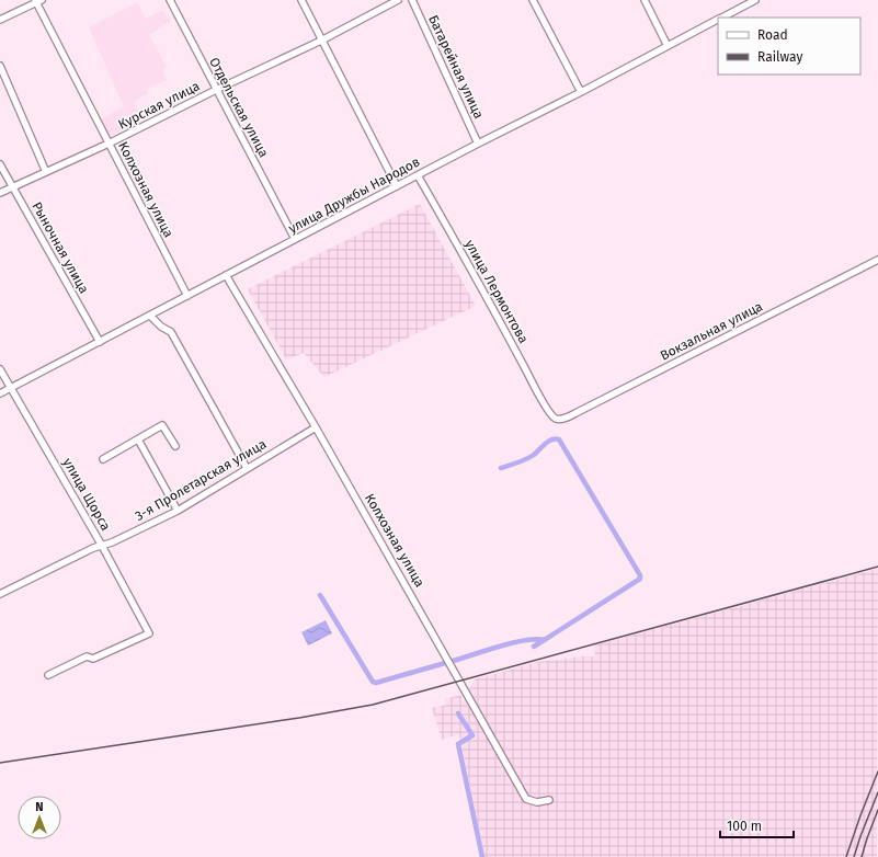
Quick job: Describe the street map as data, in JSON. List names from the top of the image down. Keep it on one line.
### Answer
{"streets":{"street":["Батарейная улица","Курская улица","Отдельская улица","Колхозная улица","улица Дружбы Народов","Рыночная улица","улица Лермонтова","Вокзальная улица","3-я Пролетарская улица","улица Щорса"]},"crossings":[["Батарейная улица","улица Дружбы Народов"],["Курская улица","Отдельская улица"],["Курская улица","Колхозная улица"],["Курская улица","Рыночная улица"],["Отдельская улица","улица Дружбы Народов"],["Колхозная улица","улица Дружбы Народов"],["Колхозная улица","3-я Пролетарская улица"],["улица Дружбы Народов","Рыночная улица"],["улица Дружбы Народов","улица Лермонтова"],["улица Дружбы Народов","улица Щорса"],["улица Лермонтова","Вокзальная улица"],["3-я Пролетарская улица","улица Щорса"]],"legend":["Road","Railway"],"scale_bar":"100 m","north":"top"}
